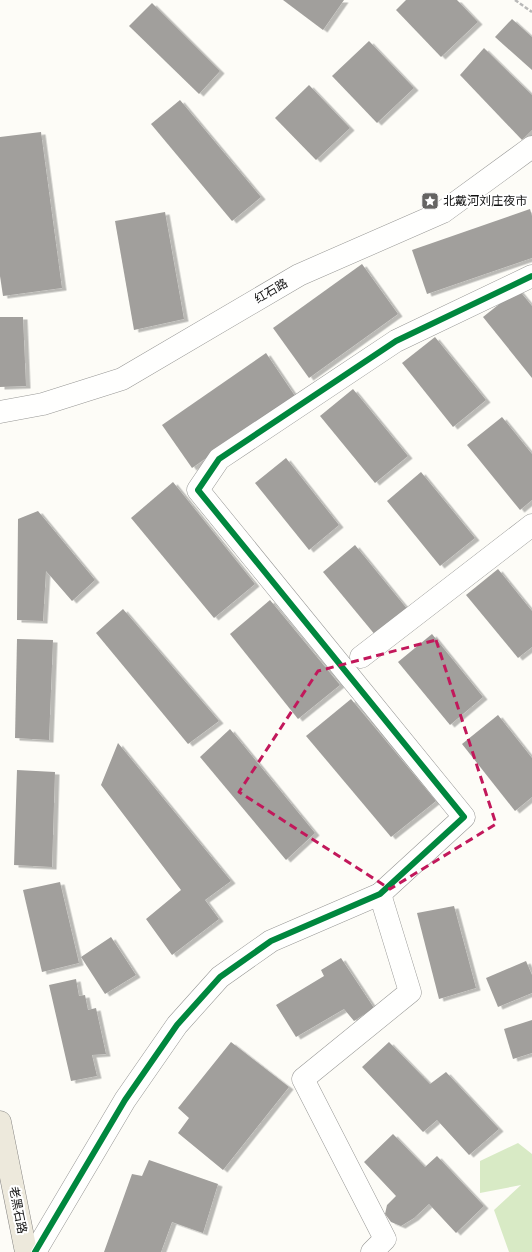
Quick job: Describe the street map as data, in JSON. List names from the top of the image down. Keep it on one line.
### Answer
{"streets":{"main road":["老黑石路"],"street":["红石路"]},"places":{"place":["北戴河刘庄夜市"]}}
